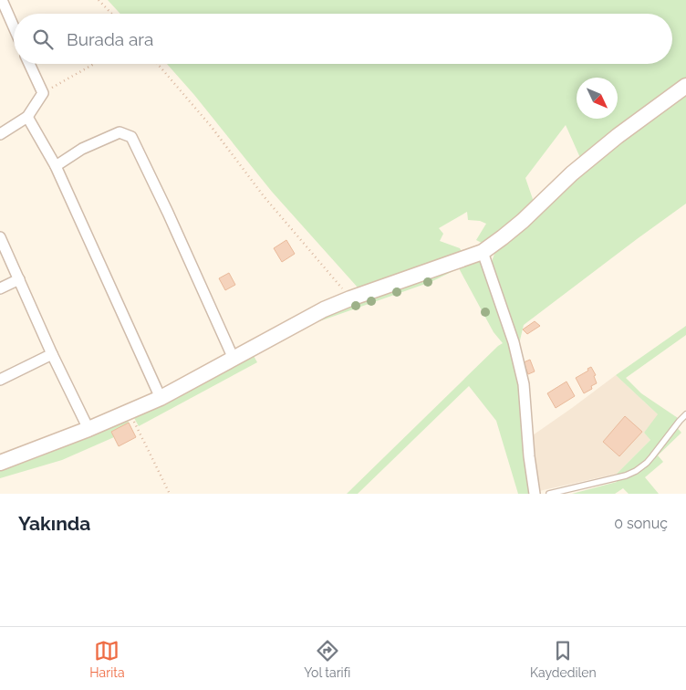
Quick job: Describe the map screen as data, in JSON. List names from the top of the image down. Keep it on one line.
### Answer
{"north":"bottom right","page":{"search":"Burada ara","heading":["Yakında","0 sonuç"],"nav":["Harita","Yol tarifi","Kaydedilen"]}}
